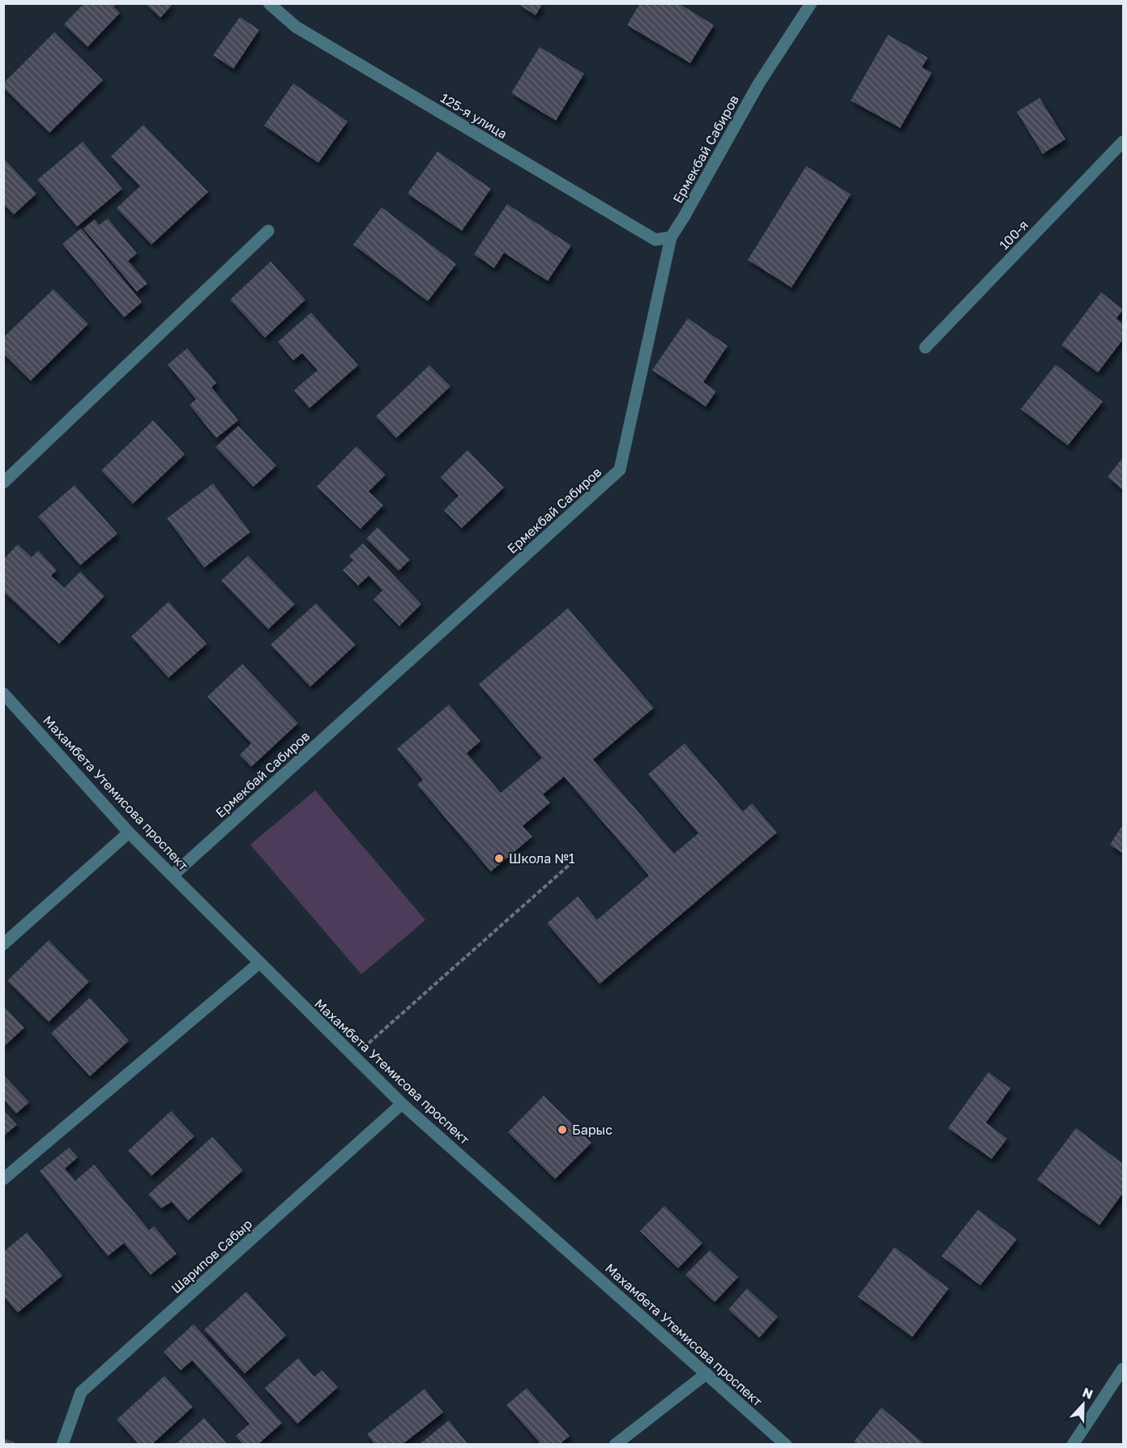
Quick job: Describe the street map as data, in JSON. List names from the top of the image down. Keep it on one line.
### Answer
{"streets":{"street":["125-я улица","Ермекбай Сабиров","100-я","Махамбета Утемисова проспект","Шарипов Сабыр"]},"crossings":[["125-я улица","Ермекбай Сабиров"],["Ермекбай Сабиров","Махамбета Утемисова проспект"],["Махамбета Утемисова проспект","Шарипов Сабыр"]],"places":["Школа №1","Барыс"],"north":"top"}
